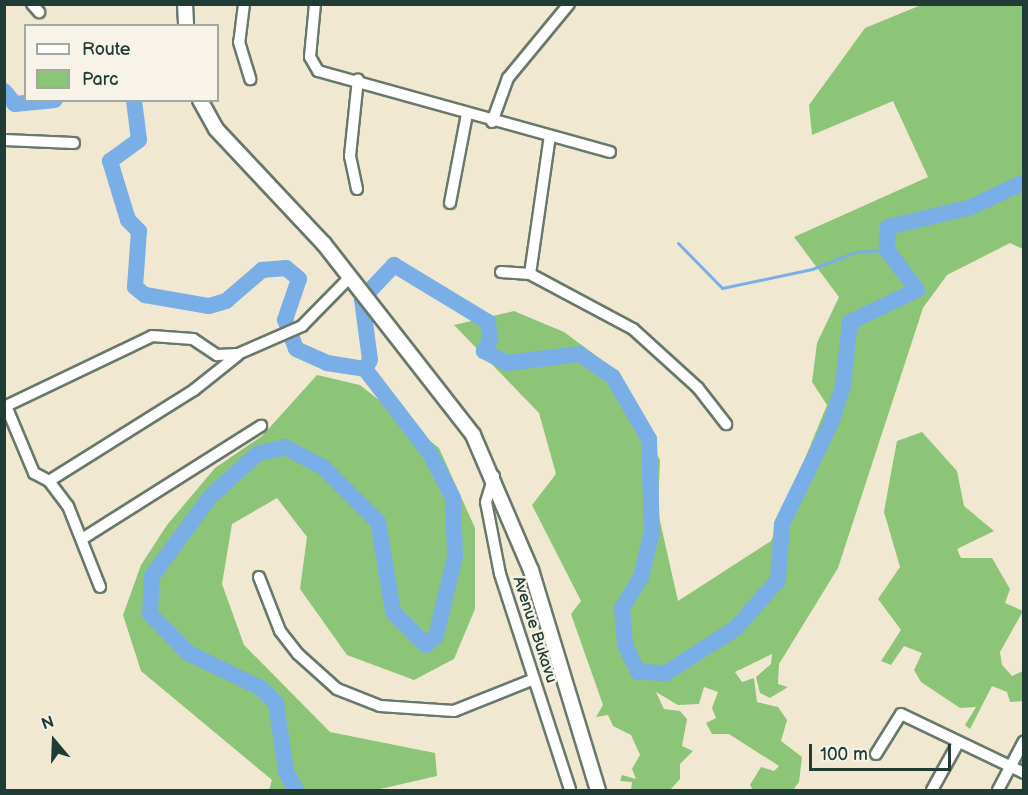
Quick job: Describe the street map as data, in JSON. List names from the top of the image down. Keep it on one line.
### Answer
{"streets":{"street":["Avenue Bukavu"]},"legend":["Route","Parc"],"scale_bar":"100 m","north":"top"}
